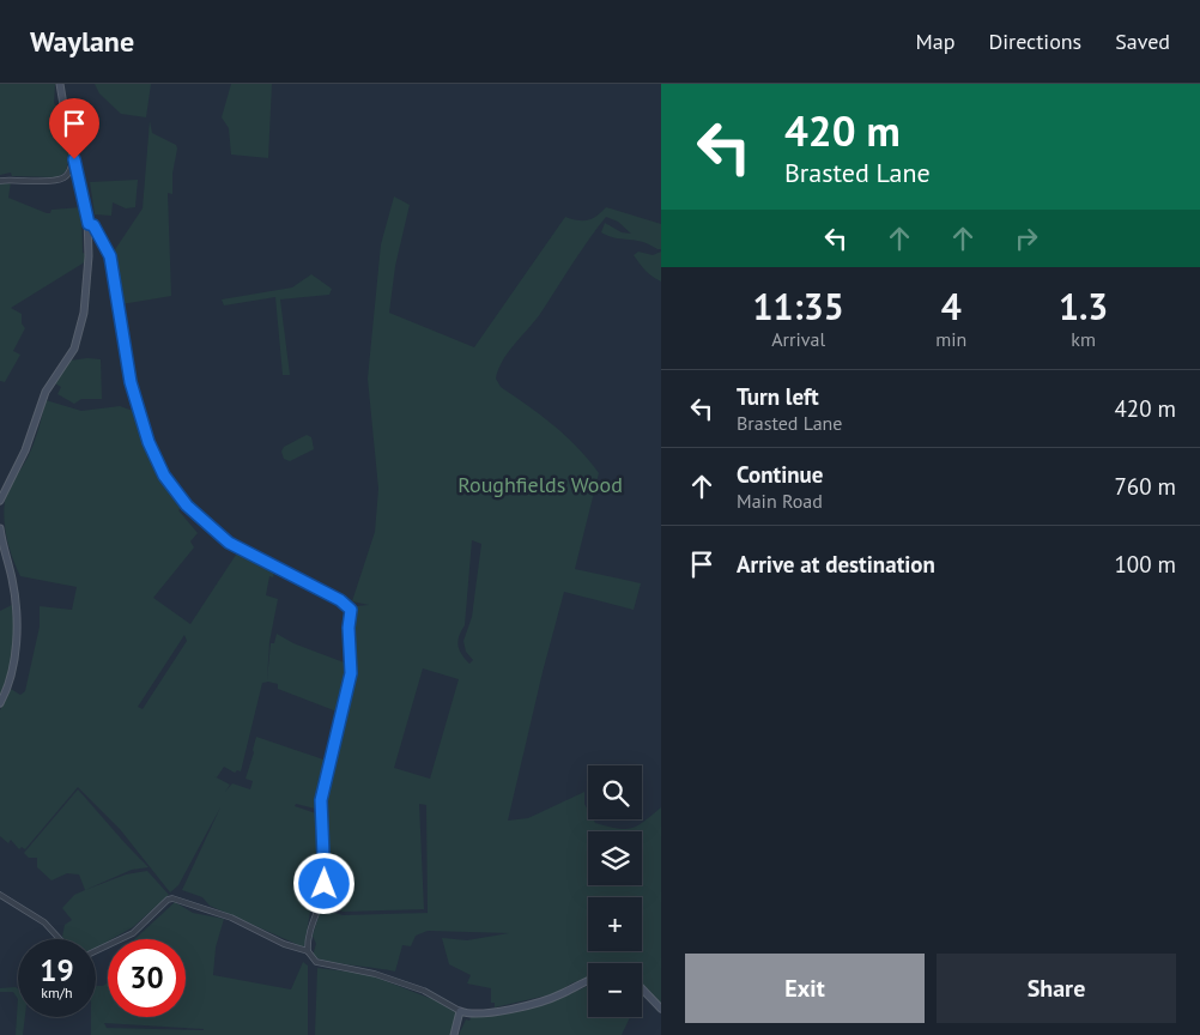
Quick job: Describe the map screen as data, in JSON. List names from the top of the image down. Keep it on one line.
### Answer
{"parks":["Roughfields Wood"],"page":{"header":"Waylane","nav":["Map","Directions","Saved"],"turn":["420 m","Brasted Lane"],"eta":["11:35","Arrival","4","min","1.3","km"],"list":[{"name":"Turn left","note":"Brasted Lane","value":"420 m"},{"name":"Continue","note":"Main Road","value":"760 m"},{"name":"Arrive at destination","value":"100 m"}],"map_buttons":["+","−"],"speed":"19 km/h","limit":"30","buttons":["Exit","Share"]}}
